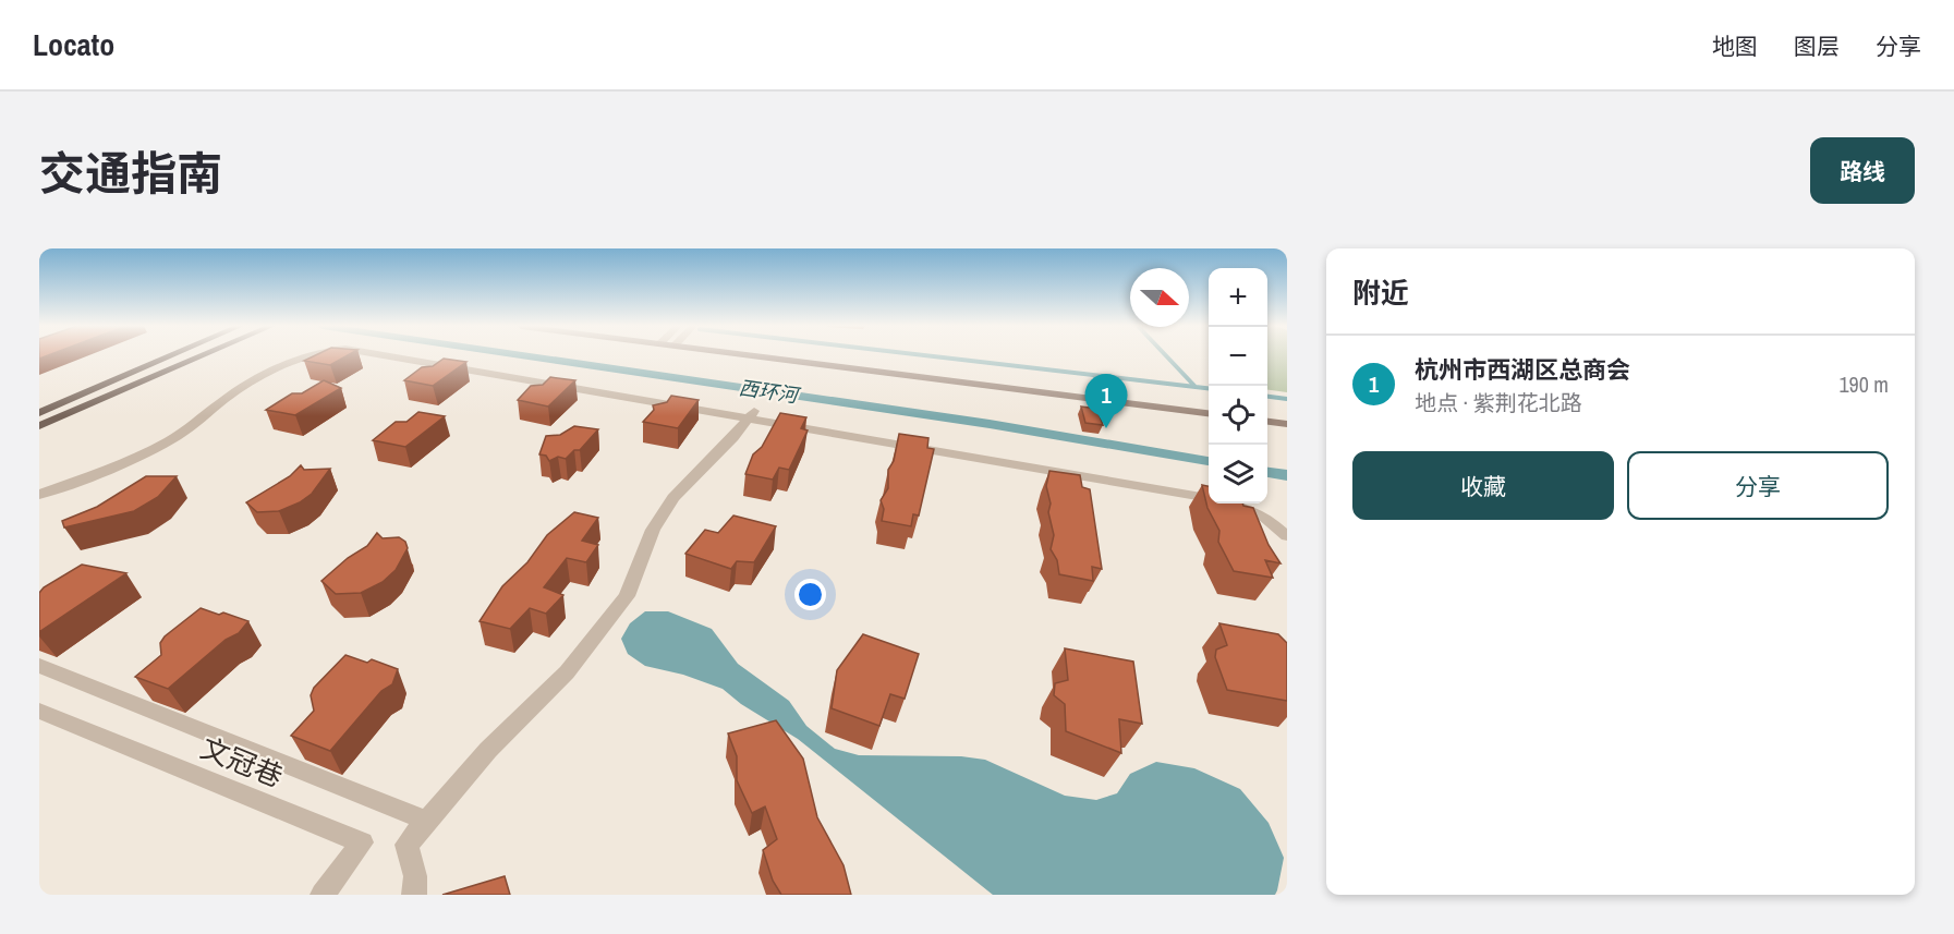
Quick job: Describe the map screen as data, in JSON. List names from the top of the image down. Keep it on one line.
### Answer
{"streets":{"street":["文冠巷"]},"water":["西环河"],"north":"right","page":{"header":"Locato","nav":["地图","图层","分享"],"title":"交通指南","buttons":["路线",["收藏","分享"]],"heading":"附近","map_buttons":["+","−"],"list":[{"mark":"1","name":"杭州市西湖区总商会","note":"地点 · 紫荆花北路","value":"190 m"}],"pins":"1"}}
